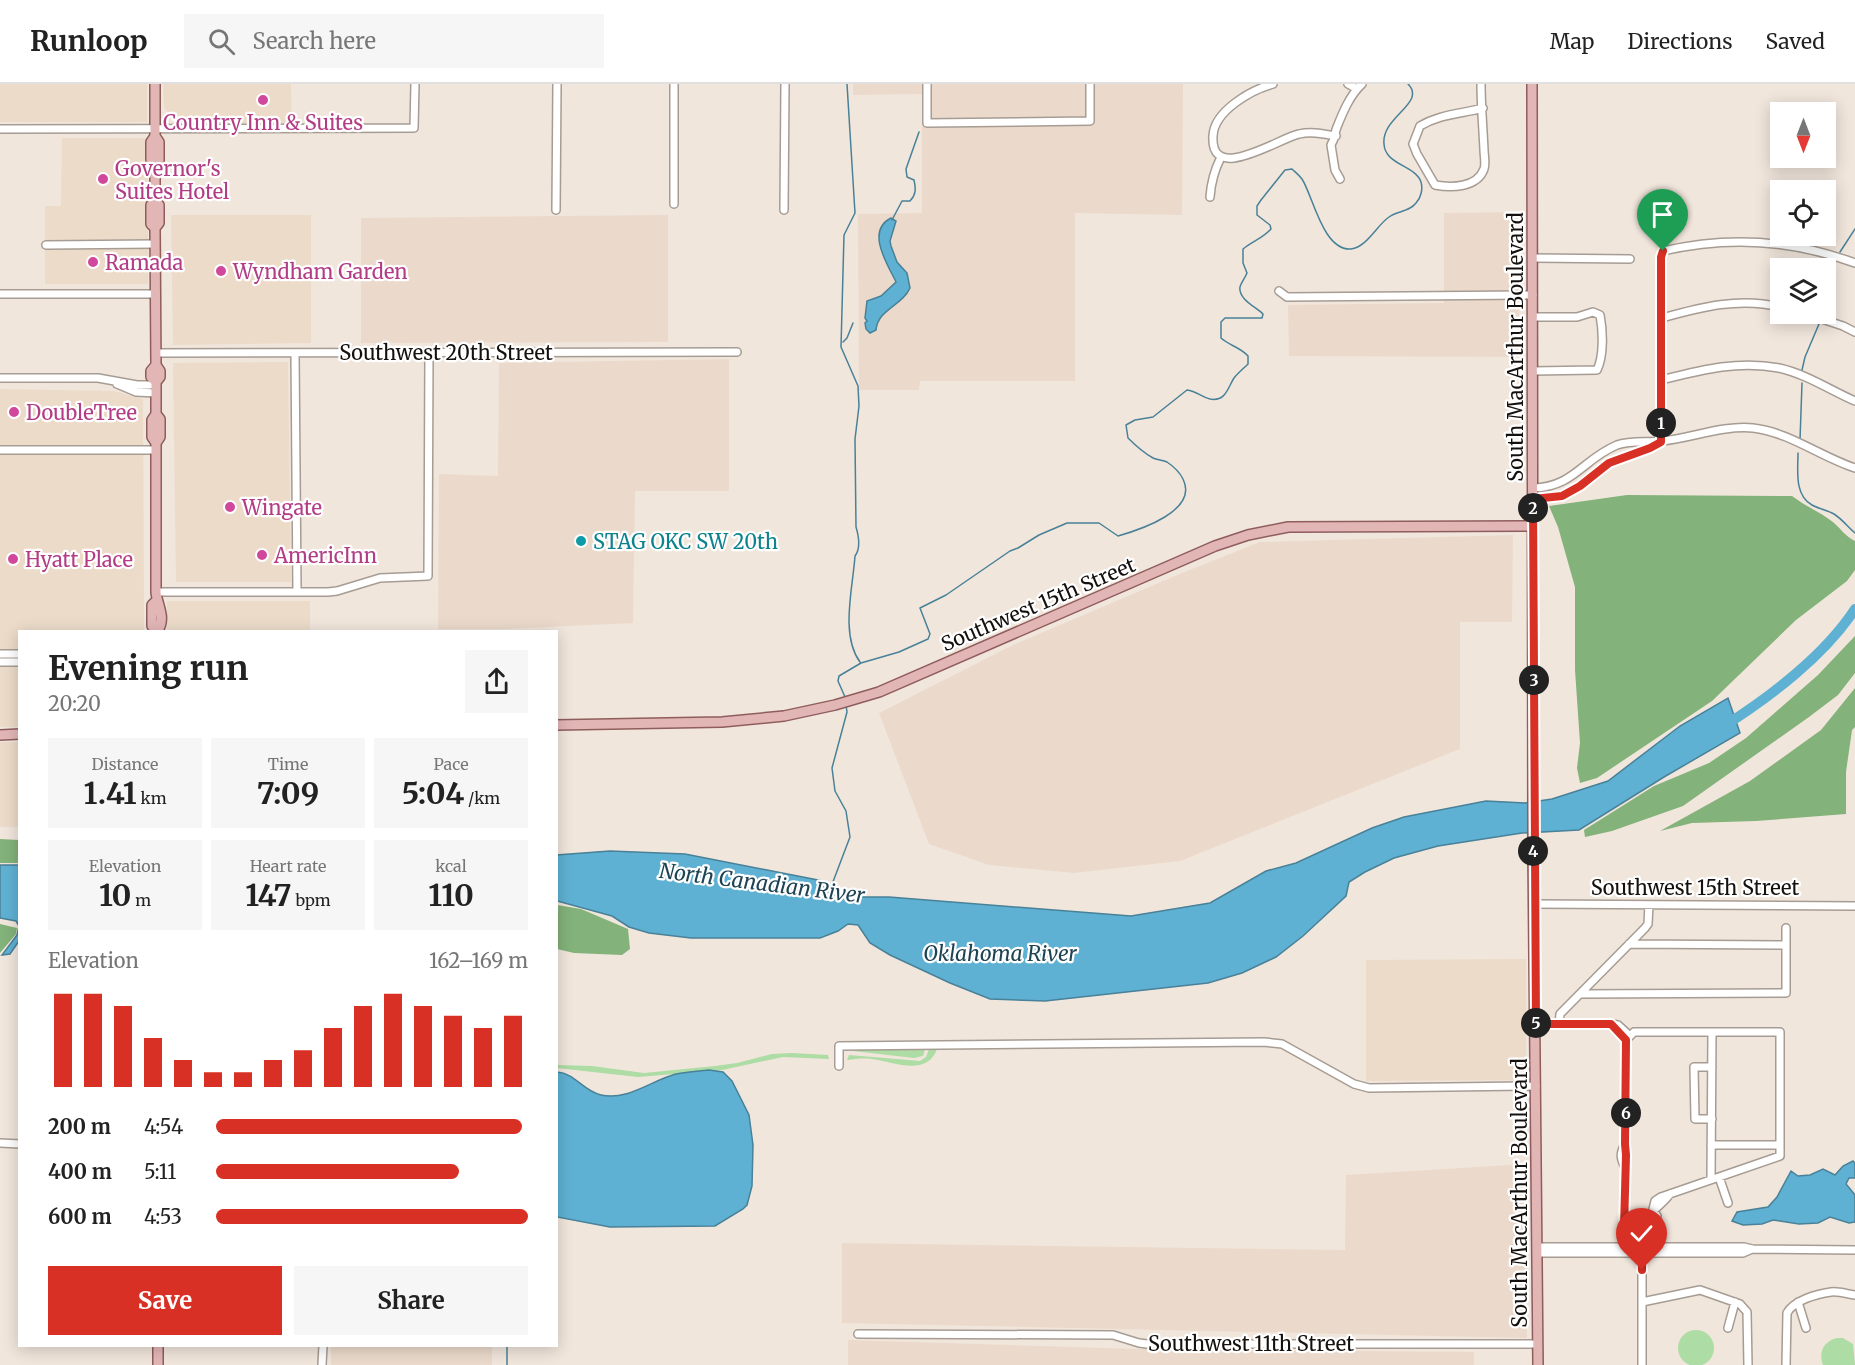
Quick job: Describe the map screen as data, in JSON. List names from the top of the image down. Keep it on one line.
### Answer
{"streets":{"main road":["South MacArthur Boulevard","Southwest 15th Street"],"street":["Southwest 20th Street","Southwest 11th Street"]},"crossings":[["South MacArthur Boulevard","Southwest 15th Street"],["South MacArthur Boulevard","Southwest 11th Street"]],"water":["North Canadian River","Oklahoma River"],"places":["Country Inn & Suites","Governor's Suites Hotel","Ramada","Wyndham Garden","DoubleTree","Wingate","STAG OKC SW 20th","AmericInn","Hyatt Place"],"north":"bottom","page":{"header":"Runloop","search":"Search here","nav":["Map","Directions","Saved"],"pins":["1","2","3","4","5","6"],"heading":["Evening run","20:20"],"stats":[["Distance","1.41 km"],["Time","7:09"],["Pace","5:04 /km"],["Elevation","10 m"],["Heart rate","147 bpm"],["kcal","110"]],"chart":["Elevation","162–169 m"],"list":[{"name":"200 m","note":"4:54"},{"name":"400 m","note":"5:11"},{"name":"600 m","note":"4:53"}],"buttons":["Save","Share"]}}
